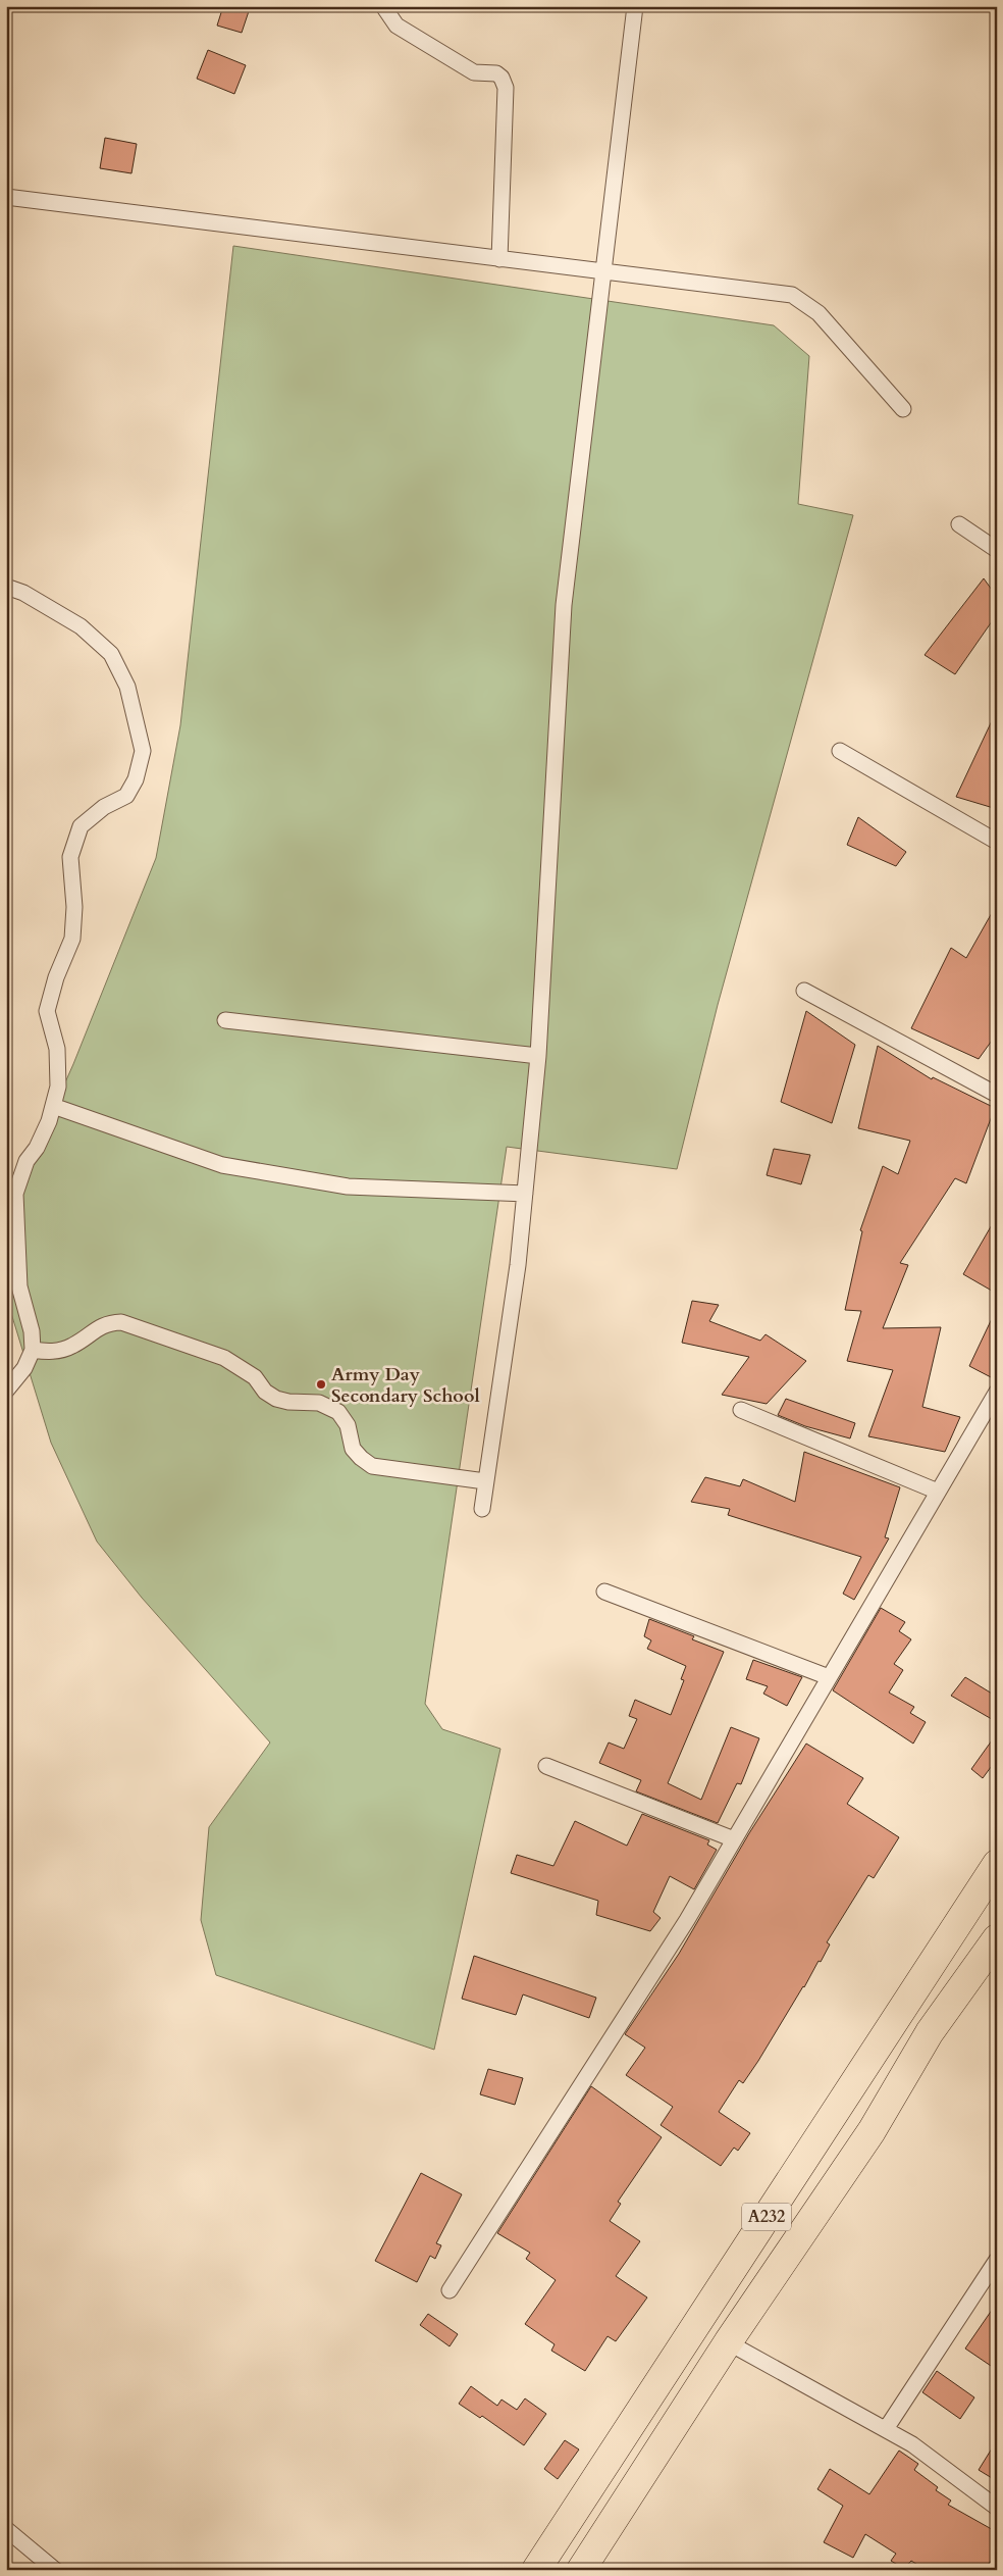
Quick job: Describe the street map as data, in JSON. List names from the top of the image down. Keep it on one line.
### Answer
{"streets":{"highway":["A232"]},"places":["Army Day Secondary School"]}
